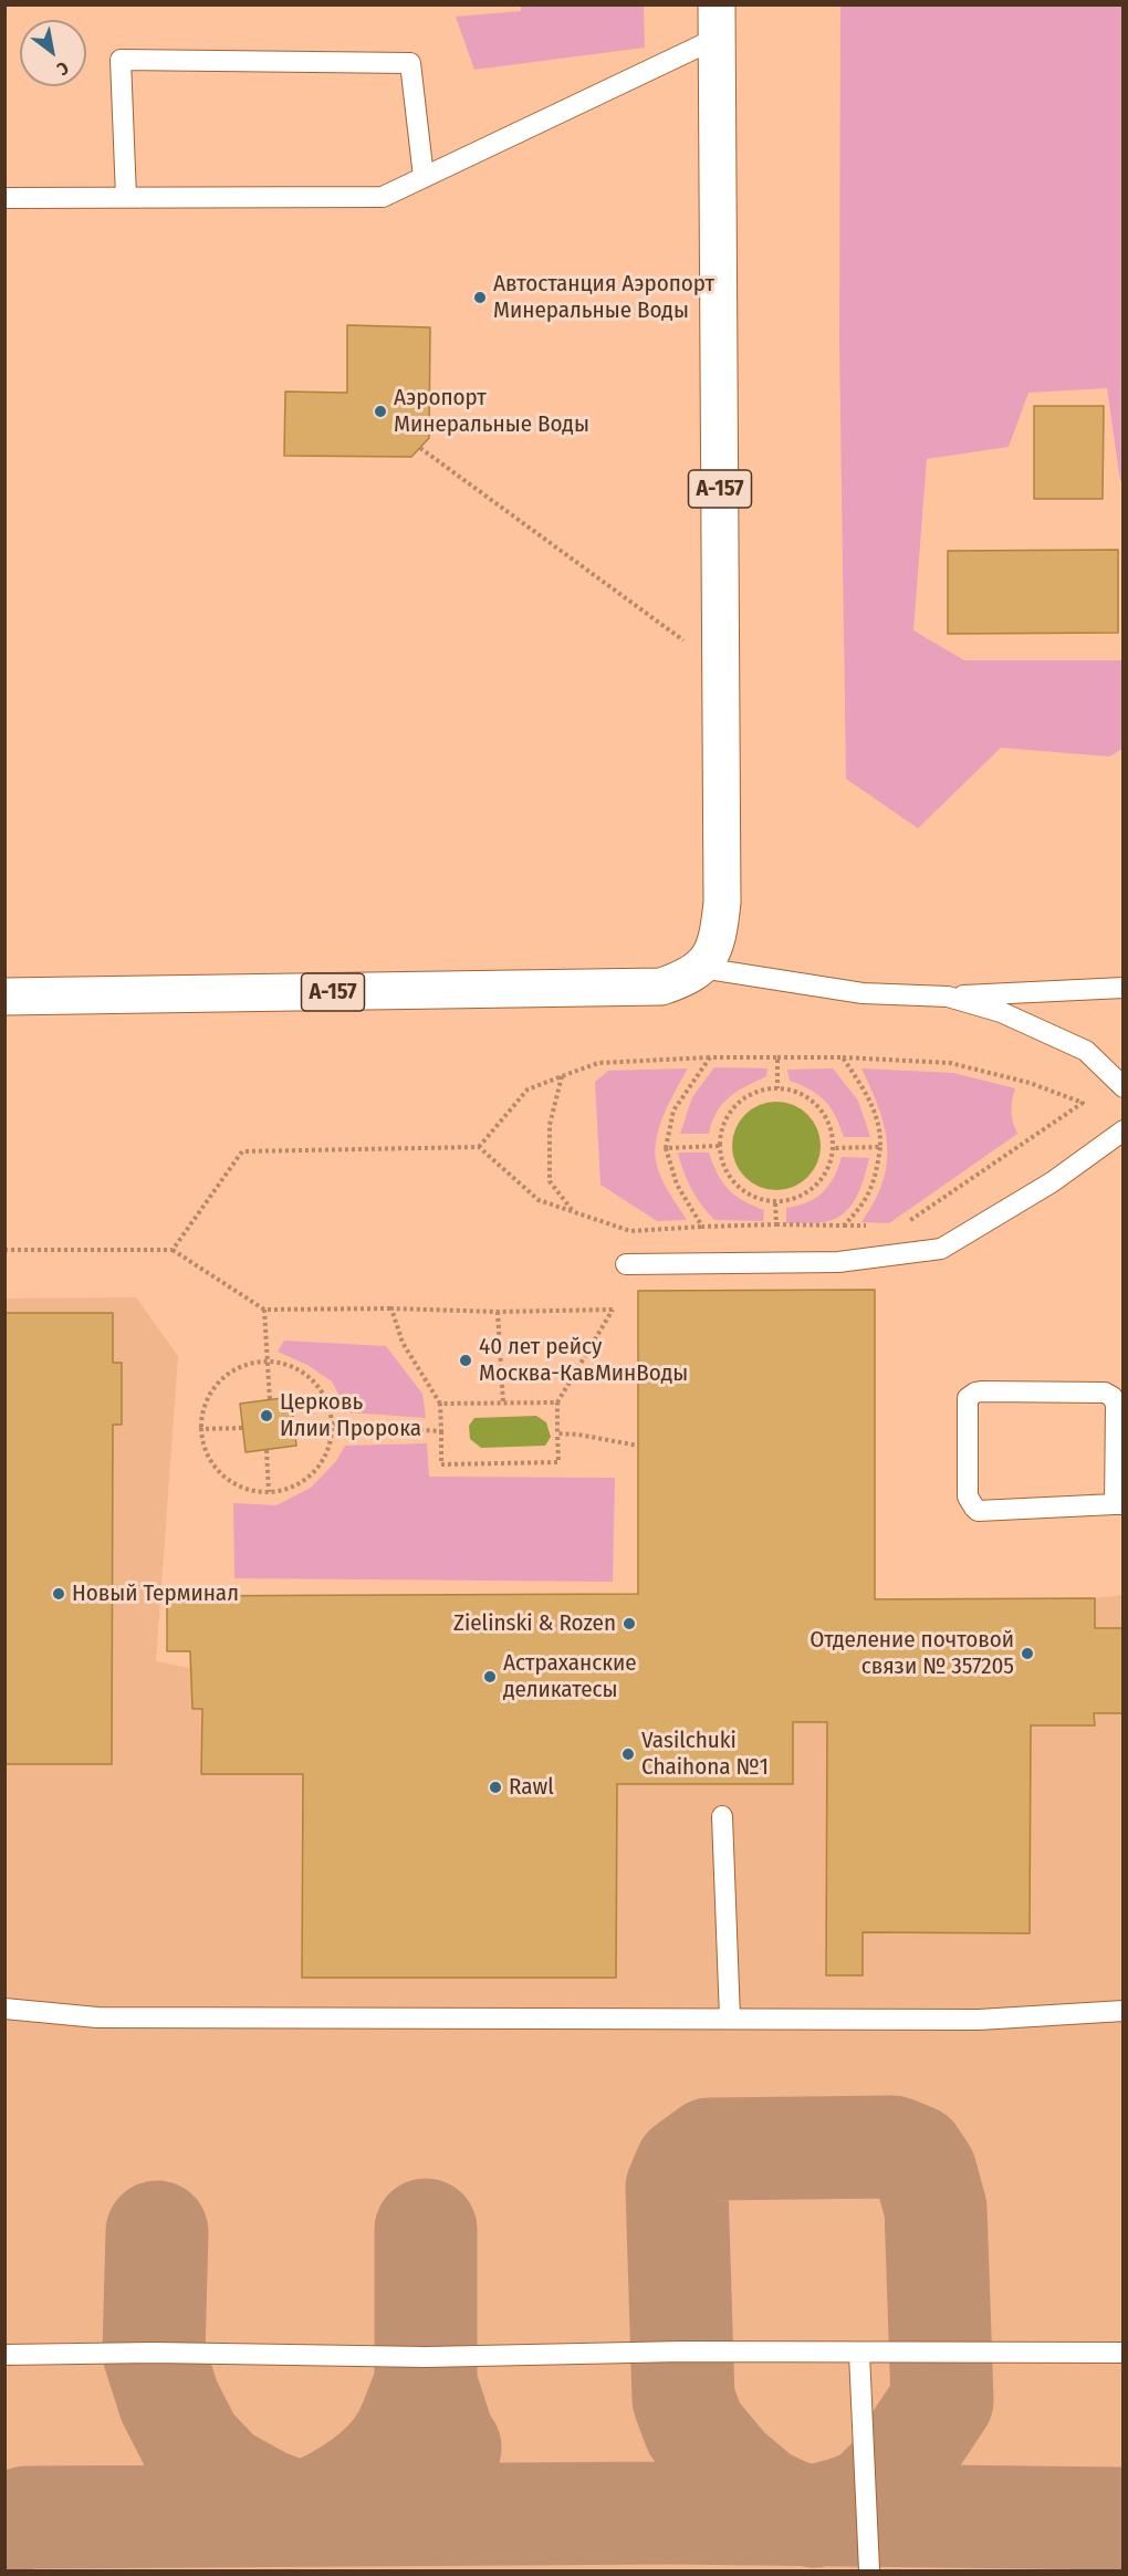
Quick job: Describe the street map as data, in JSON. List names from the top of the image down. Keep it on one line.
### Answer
{"streets":{"main road":["А-157"]},"places":["Автостанция Аэропорт Минеральные Воды","Аэропорт Минеральные Воды","40 лет рейсу Москва-КавМинВоды","Церковь Илии Пророка","Новый Терминал","Zielinski & Rozen","Отделение почтовой связи № 357205","Астраханские деликатесы","Vasilchuki Chaihona №1","Rawl"],"north":"bottom right"}
